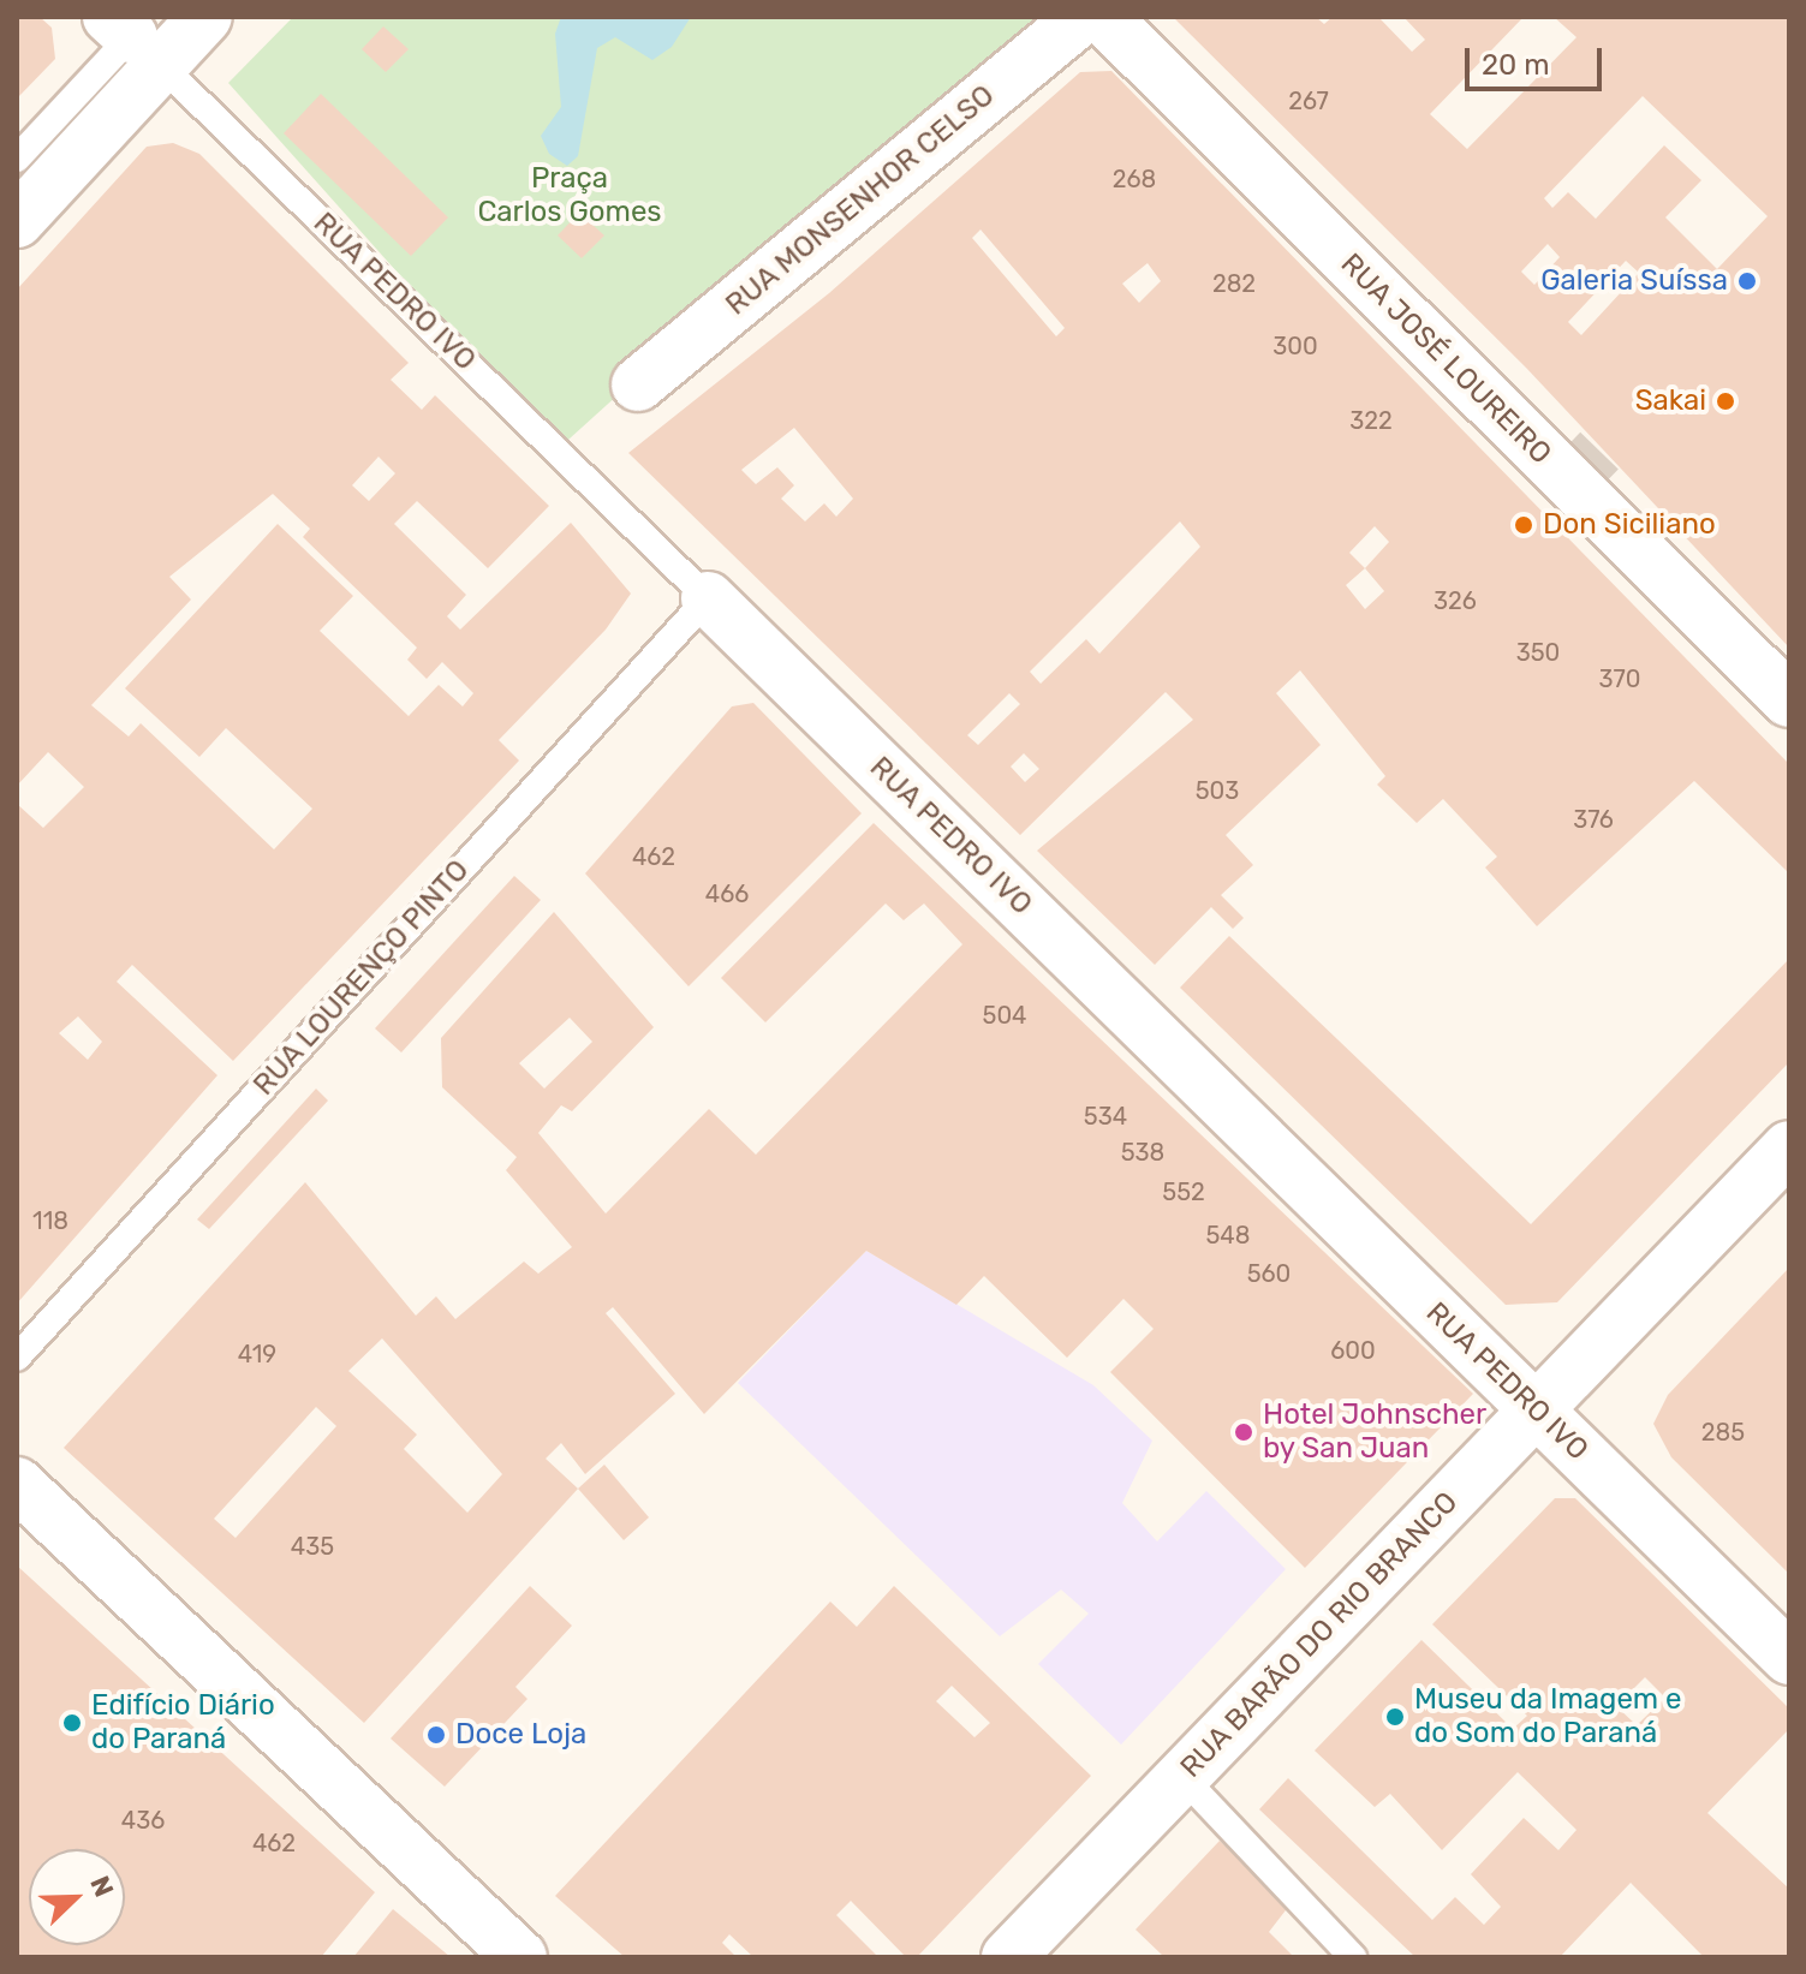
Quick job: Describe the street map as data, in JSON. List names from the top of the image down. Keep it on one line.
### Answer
{"streets":{"street":["RUA MONSENHOR CELSO","RUA PEDRO IVO","RUA JOSÉ LOUREIRO","RUA BARÃO DO RIO BRANCO"],"lane":["RUA LOURENÇO PINTO"]},"crossings":[["RUA PEDRO IVO","RUA LOURENÇO PINTO"],["RUA PEDRO IVO","RUA BARÃO DO RIO BRANCO"]],"parks":["Praça Carlos Gomes"],"places":["Galeria Suíssa","Sakai","Don Siciliano","Hotel Johnscher by San Juan","Museu da Imagem e do Som do Paraná","Edifício Diário do Paraná","Doce Loja"],"house_numbers":["267","268","282","300","322","326","350","370","503","376","462","466","504","534","538","552","118","548","560","600","419","285","435","436","462"],"scale_bar":"20 m","north":"top right"}
